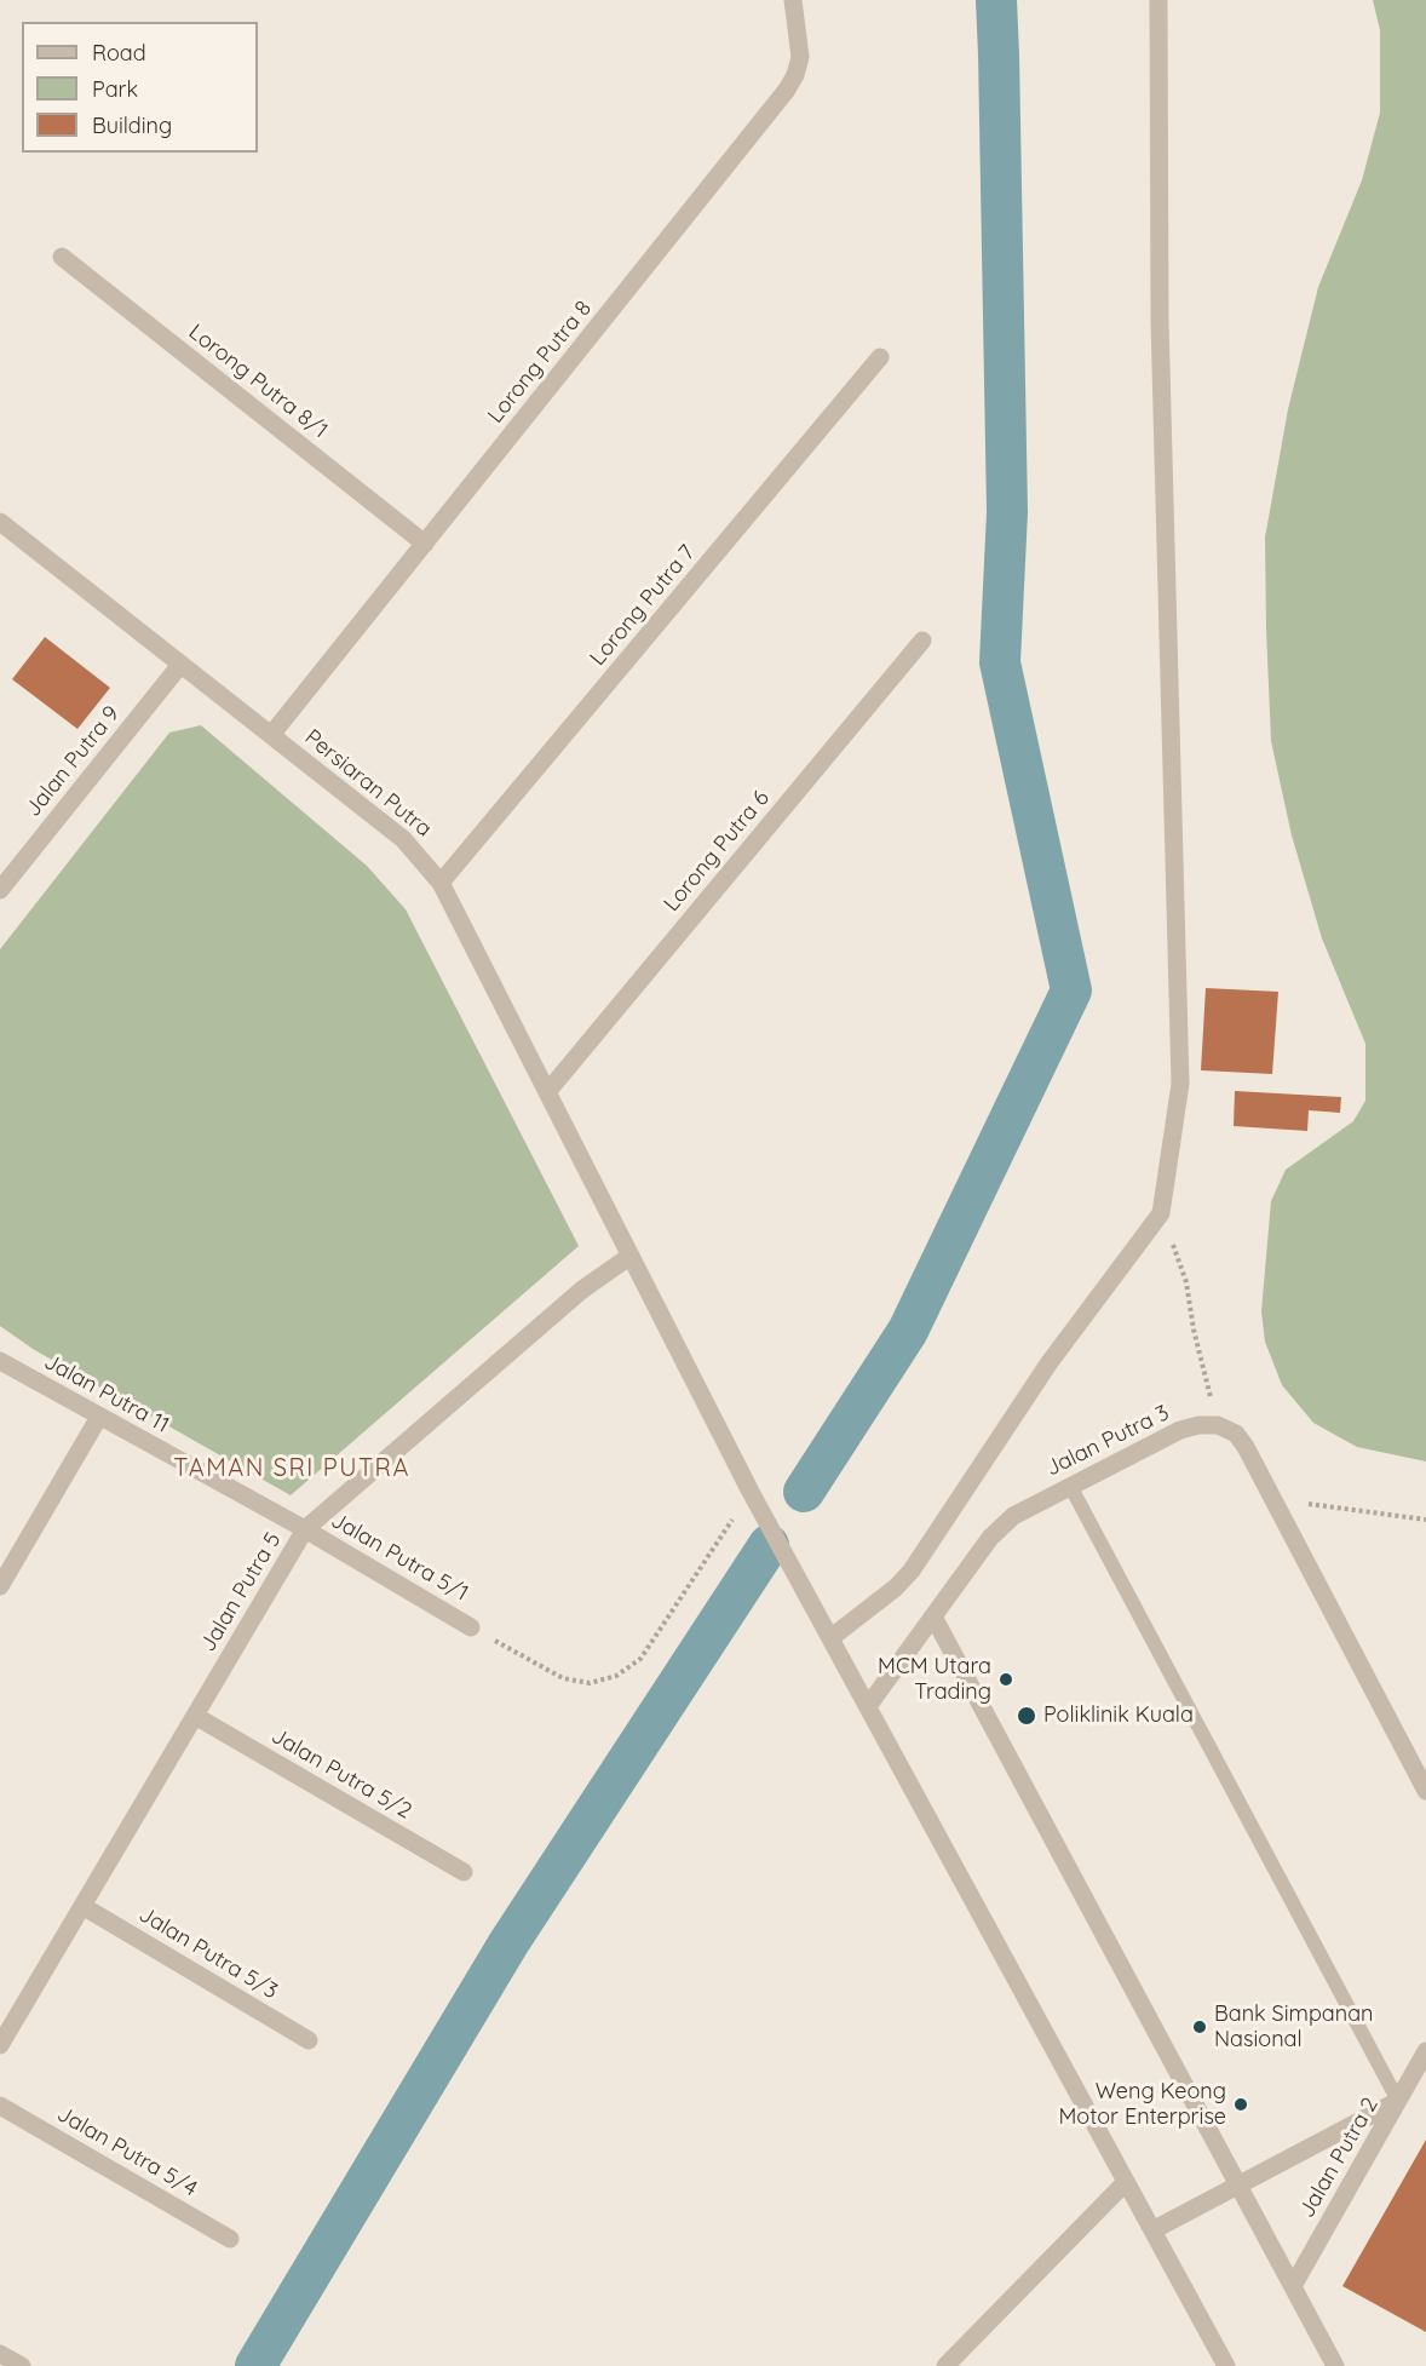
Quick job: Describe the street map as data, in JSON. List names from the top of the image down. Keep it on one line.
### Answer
{"streets":{"street":["Lorong Putra 8","Lorong Putra 8/1","Lorong Putra 7","Jalan Putra 9","Persiaran Putra","Lorong Putra 6","Jalan Putra 11","Jalan Putra 3","Jalan Putra 5/1","Jalan Putra 5","Jalan Putra 5/2","Jalan Putra 5/3","Jalan Putra 5/4","Jalan Putra 2"]},"crossings":[["Lorong Putra 8","Lorong Putra 8/1"],["Lorong Putra 8","Persiaran Putra"],["Lorong Putra 7","Persiaran Putra"],["Jalan Putra 9","Persiaran Putra"],["Persiaran Putra","Lorong Putra 6"],["Persiaran Putra","Jalan Putra 3"],["Persiaran Putra","Jalan Putra 5"],["Jalan Putra 11","Jalan Putra 5/1"],["Jalan Putra 11","Jalan Putra 5"],["Jalan Putra 5/1","Jalan Putra 5"],["Jalan Putra 5","Jalan Putra 5/2"],["Jalan Putra 5","Jalan Putra 5/3"]],"districts":["TAMAN SRI PUTRA"],"places":["MCM Utara Trading","Poliklinik Kuala","Bank Simpanan Nasional","Weng Keong Motor Enterprise"],"legend":["Road","Park","Building"]}
